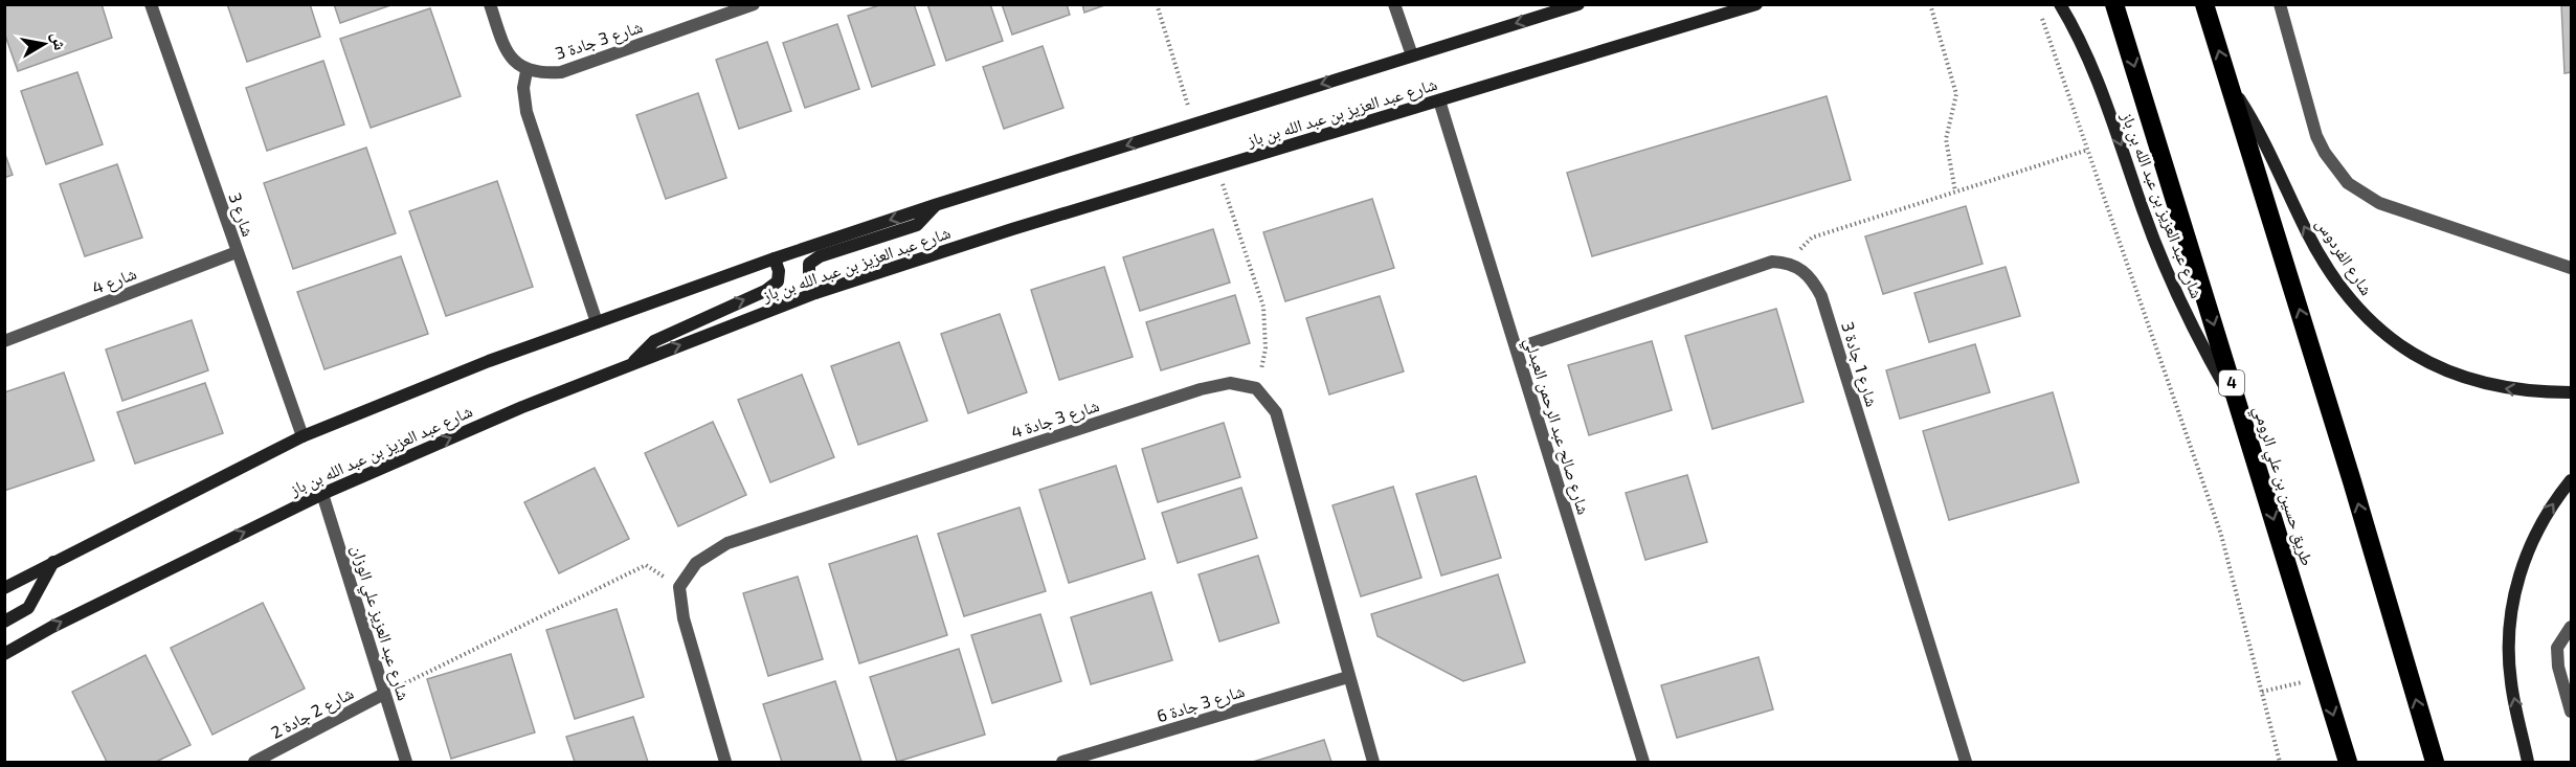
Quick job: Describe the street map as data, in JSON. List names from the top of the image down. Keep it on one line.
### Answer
{"streets":{"highway":["4","طريق حسين بن علي الرومي"],"street":["شارع 3 جادة 3","شارع عبد العزيز بن عبد الله بن باز","شارع 3","شارع الفردوس","شارع 4","شارع 1 جادة 3","شارع 3 جادة 4","شارع صالح عبد الرحمن العبدلي","شارع عبد العزيز علي الوزان","شارع 3 جادة 6","شارع 2 جادة 2"]},"crossings":[["شارع عبد العزيز بن عبد الله بن باز","شارع 3"],["شارع عبد العزيز بن عبد الله بن باز","شارع صالح عبد الرحمن العبدلي"],["شارع عبد العزيز بن عبد الله بن باز","طريق حسين بن علي الرومي"],["شارع عبد العزيز بن عبد الله بن باز","شارع عبد العزيز علي الوزان"],["شارع 3","شارع 4"],["شارع عبد العزيز علي الوزان","شارع 2 جادة 2"]],"north":"right"}
